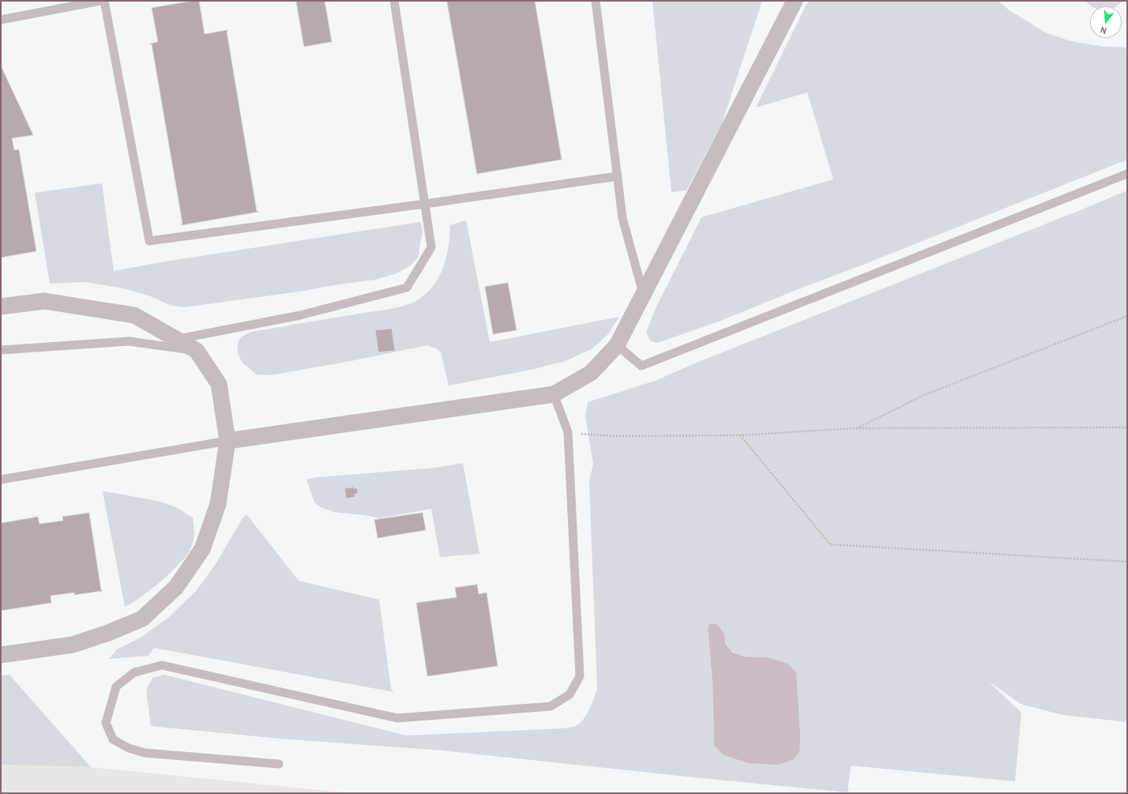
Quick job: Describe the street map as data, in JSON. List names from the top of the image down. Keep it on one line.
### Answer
{"north":"bottom"}
